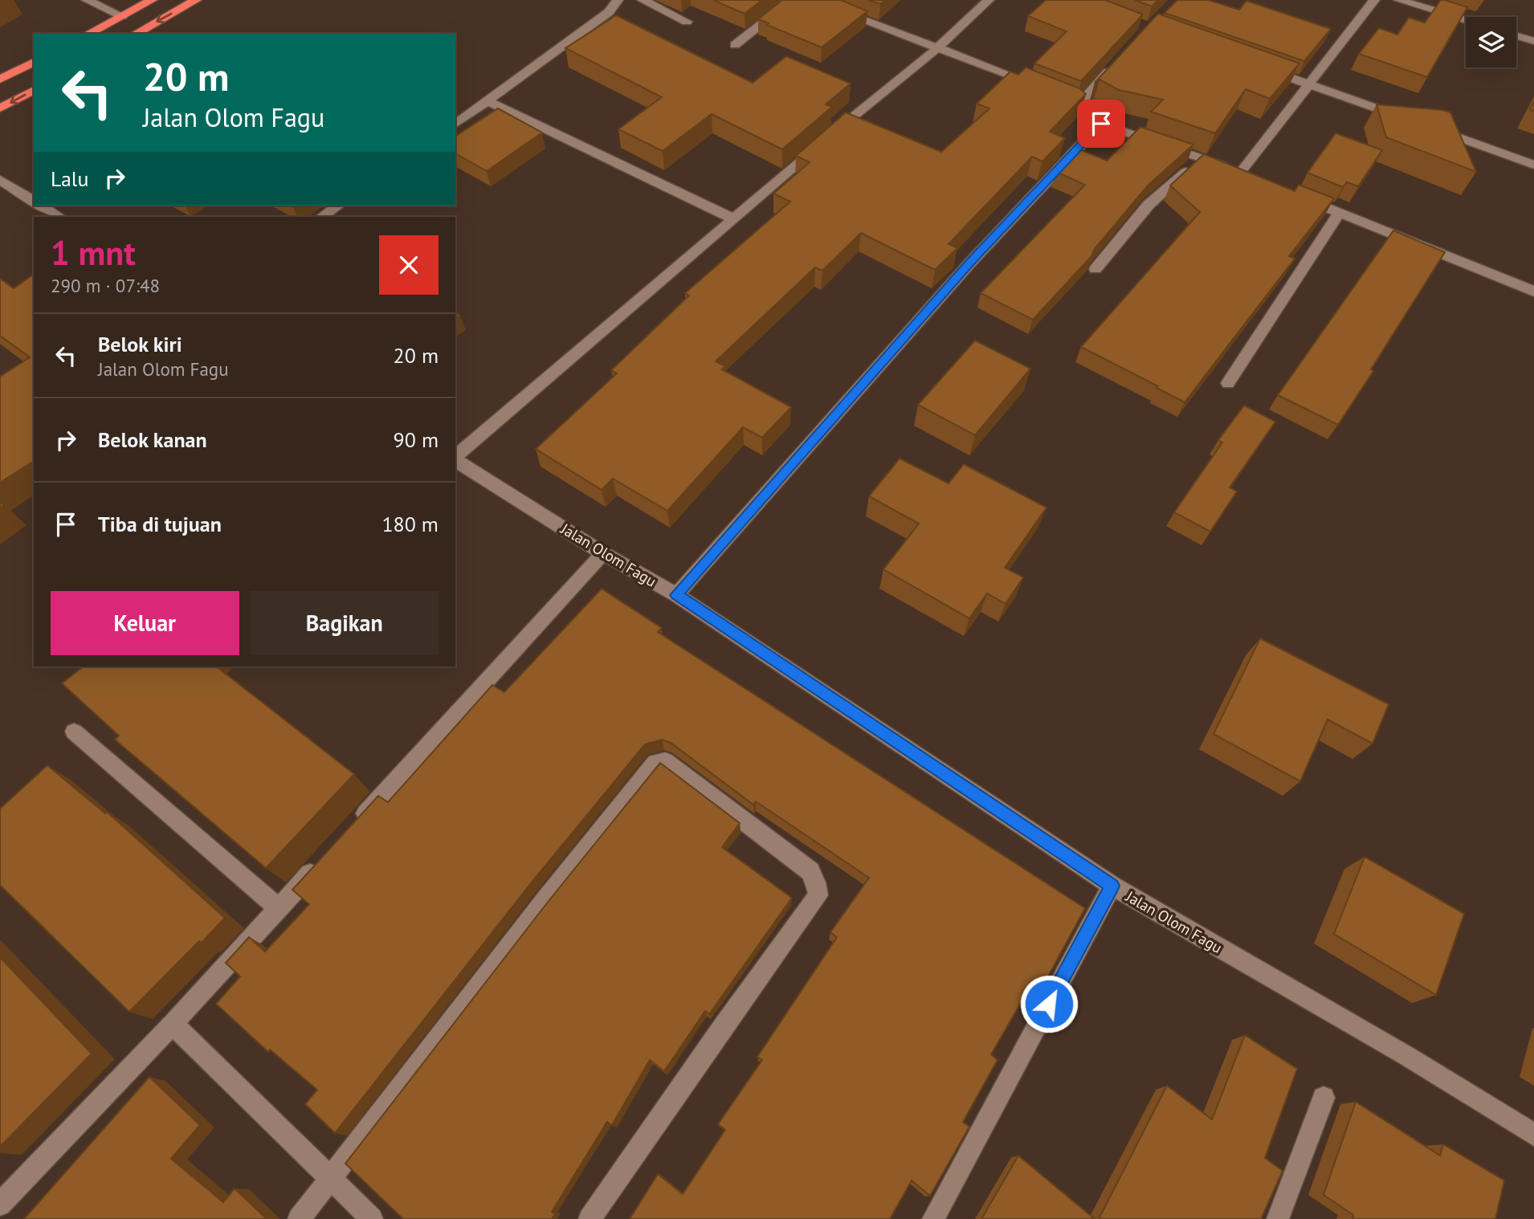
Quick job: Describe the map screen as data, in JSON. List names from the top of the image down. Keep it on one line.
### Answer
{"streets":{"street":["Jalan Olom Fagu"]},"page":{"turn":["20 m","Jalan Olom Fagu"],"then":"Lalu","heading":["1 mnt","290 m · 07:48"],"list":[{"name":"Belok kiri","note":"Jalan Olom Fagu","value":"20 m"},{"name":"Belok kanan","value":"90 m"},{"name":"Tiba di tujuan","value":"180 m"}],"buttons":["Keluar","Bagikan"]}}
